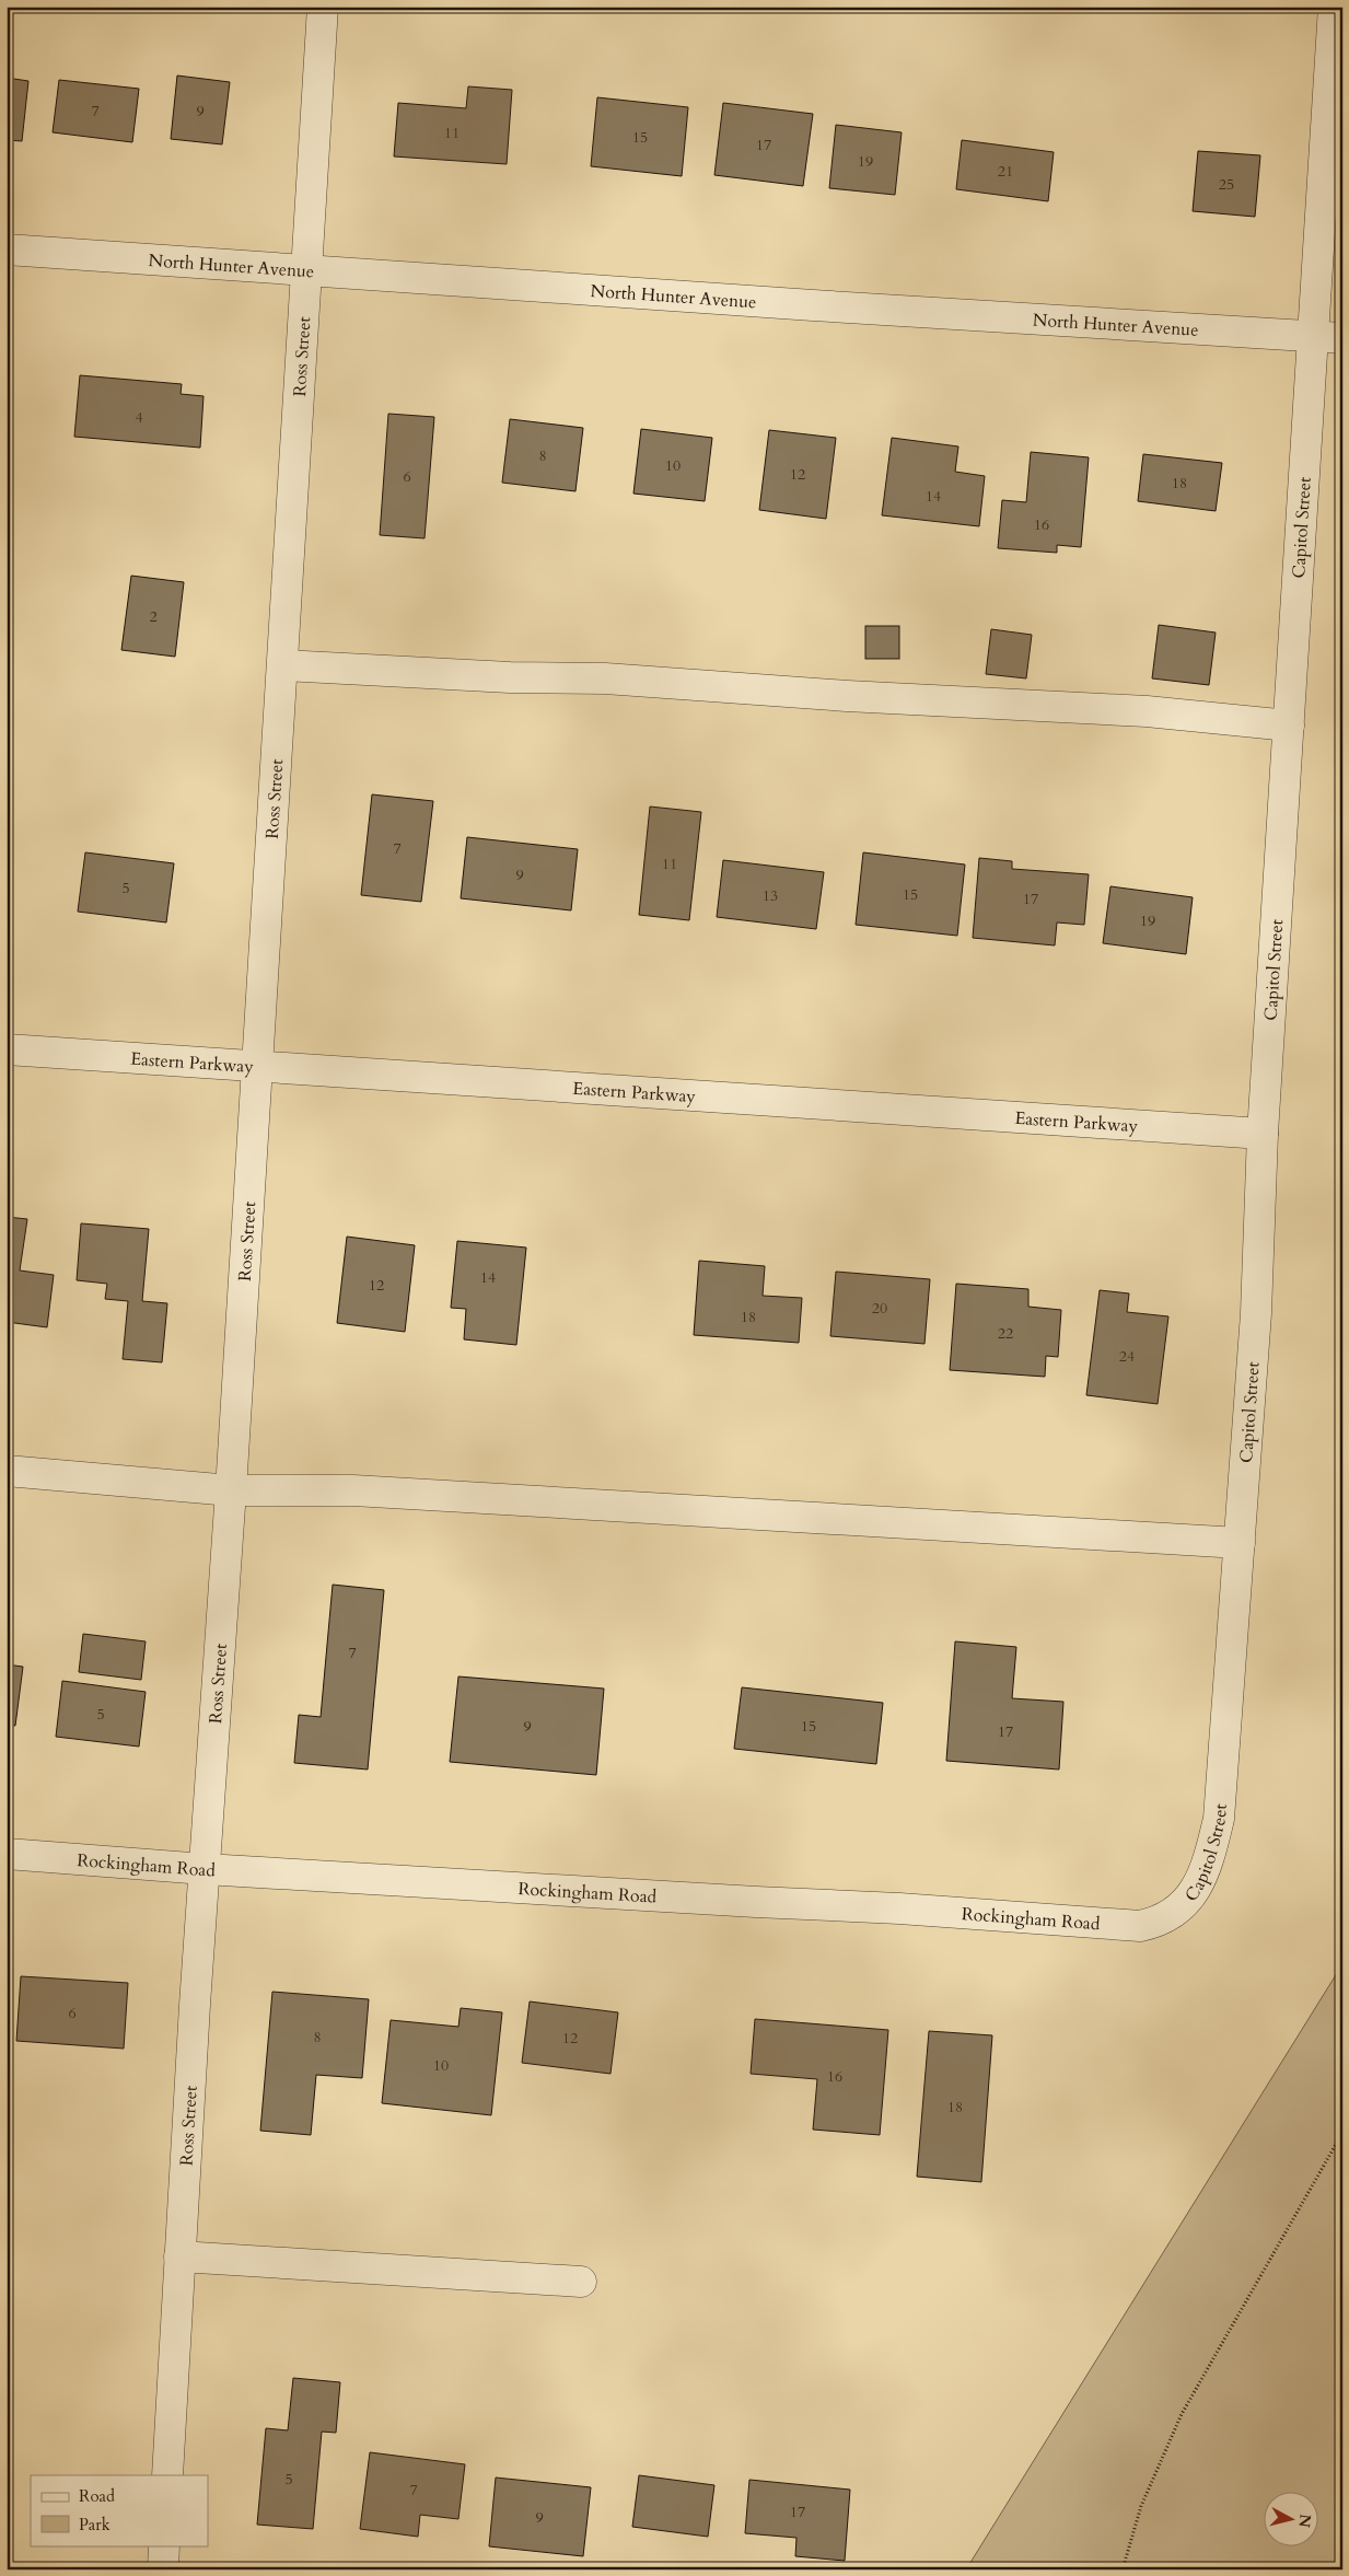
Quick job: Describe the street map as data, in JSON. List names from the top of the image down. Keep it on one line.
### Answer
{"streets":{"street":["North Hunter Avenue","Ross Street","Capitol Street","Eastern Parkway","Rockingham Road"]},"crossings":[["North Hunter Avenue","Ross Street"],["North Hunter Avenue","Capitol Street"],["Ross Street","Eastern Parkway"],["Ross Street","Rockingham Road"],["Capitol Street","Eastern Parkway"],["Capitol Street","Rockingham Road"]],"house_numbers":["7","9","11","15","17","19","21","25","4","8","10","12","6","18","14","16","2","7","11","9","5","15","13","17","19","14","12","20","18","22","24","7","5","9","15","17","6","8","12","10","16","18","5","7","17","9"],"legend":["Road","Park"],"north":"right"}
